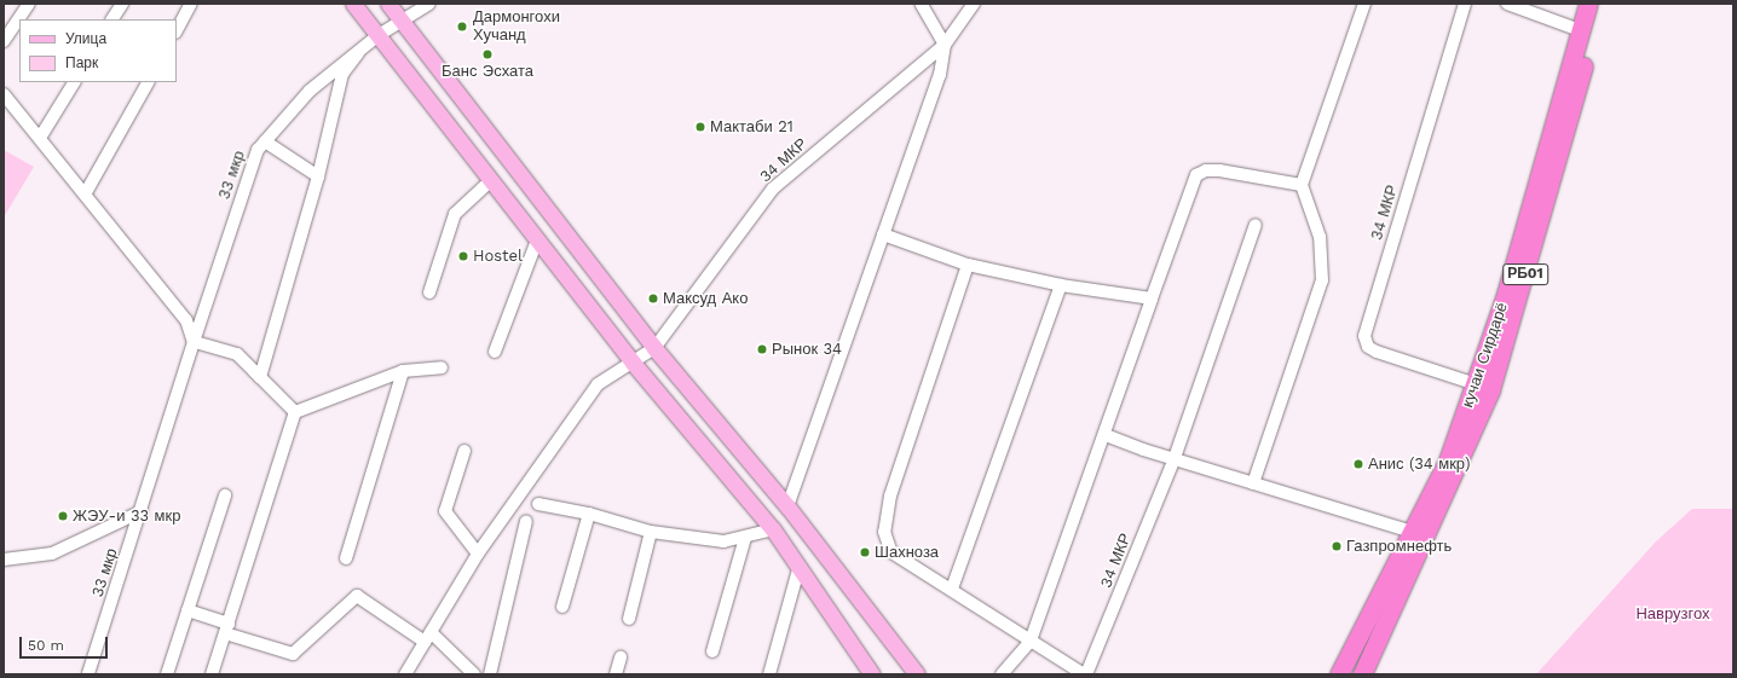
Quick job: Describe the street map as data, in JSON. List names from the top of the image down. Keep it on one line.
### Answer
{"streets":{"highway":["РБ01","кучаи Сирдарё"],"street":["34 МКР","33 мкр"]},"crossings":[["34 МКР","кучаи Сирдарё"],["РБ01","кучаи Сирдарё"]],"parks":["Наврузгох"],"places":["Дармонгохи Хучанд","Банс Эсхата","Мактаби 21","Hostel","Максуд Ако","Рынок 34","Анис (34 мкр)","ЖЭУ-и 33 мкр","Газпромнефть","Шахноза"],"legend":["Улица","Парк"],"scale_bar":"50 m"}
